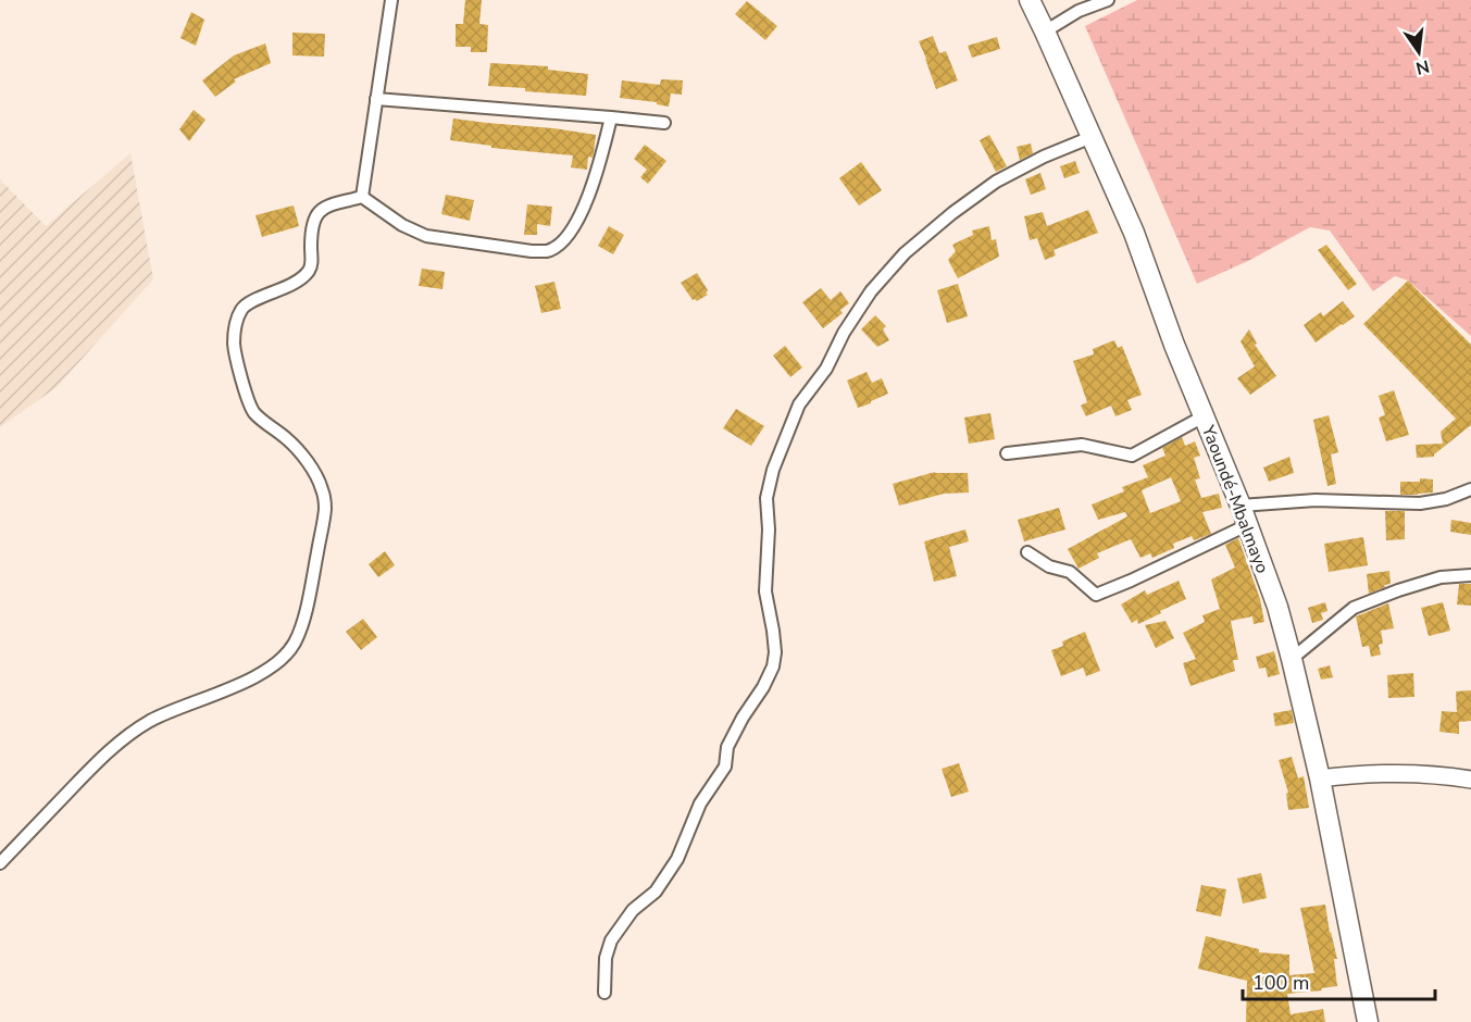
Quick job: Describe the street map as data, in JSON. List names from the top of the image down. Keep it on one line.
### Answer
{"streets":{"highway":["Yaoundé-Mbalmayo"]},"scale_bar":"100 m","north":"bottom"}
